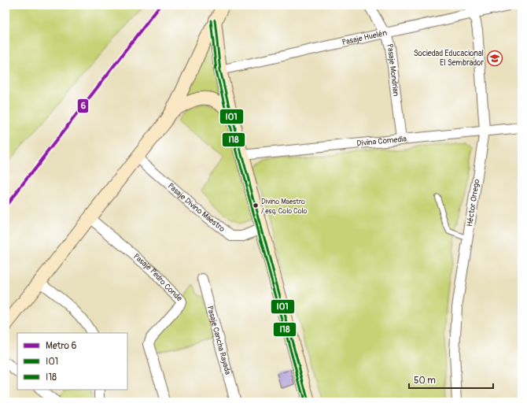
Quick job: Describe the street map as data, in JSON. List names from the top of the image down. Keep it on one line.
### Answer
{"streets":{"street":["Pasaje Huelén","Pasaje Mondrian","Divina Comedia","Héctor Orrego","Pasaje Divino Maestro","Pasaje Pedro Conde","Pasaje Cancha Rayada"]},"crossings":[["Pasaje Huelén","Pasaje Mondrian"],["Pasaje Huelén","Héctor Orrego"],["Pasaje Mondrian","Divina Comedia"],["Divina Comedia","Héctor Orrego"]],"places":{"school or university":["Sociedad Educacional El Sembrador"],"other":["Divino Maestro / esq. Colo Colo"]},"lines":["metro line 6","transit line I01","transit line I18"],"legend":["Metro 6","I01","I18"],"scale_bar":"50 m"}
